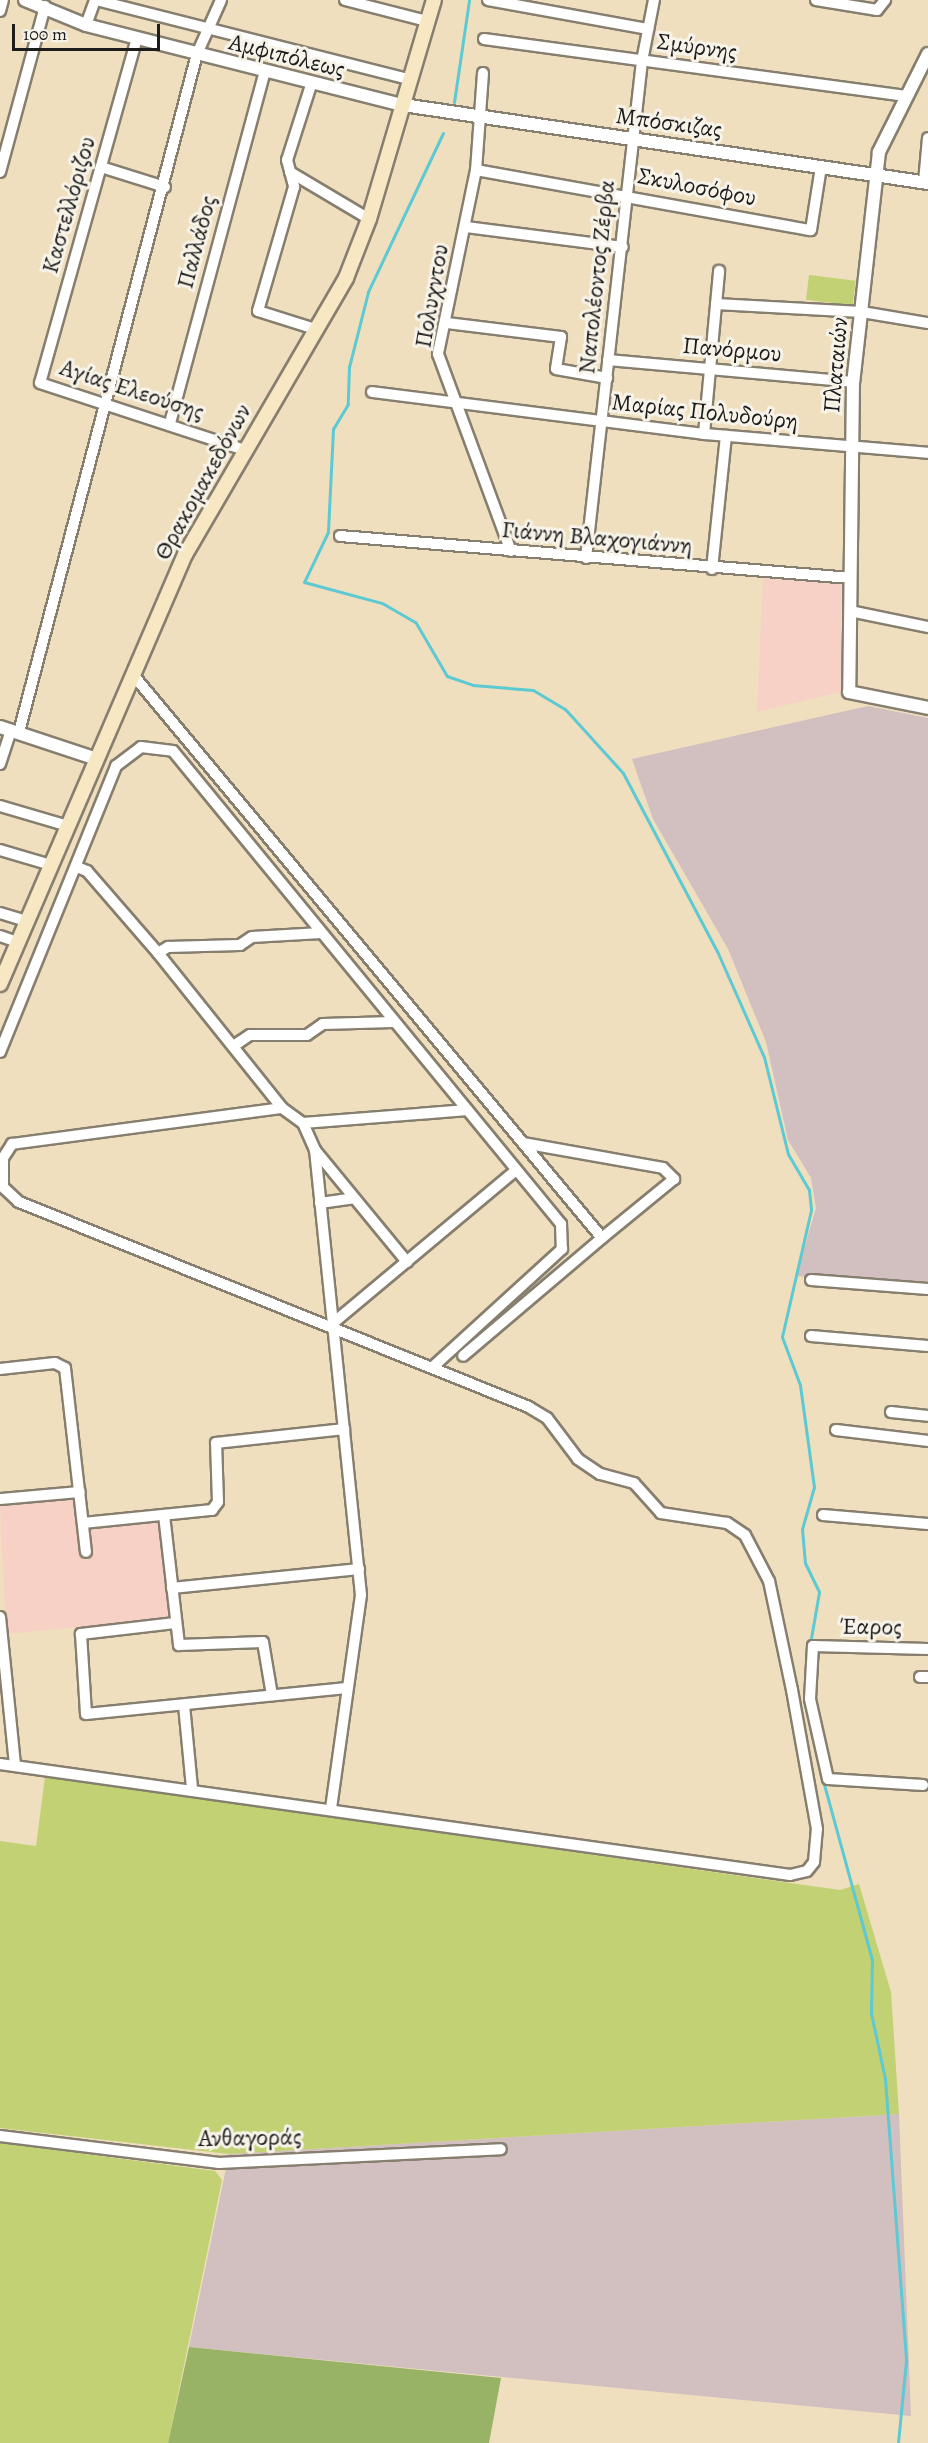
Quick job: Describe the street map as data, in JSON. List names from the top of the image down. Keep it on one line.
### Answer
{"streets":{"main road":["Θρακομακεδόνων"],"street":["Σμύρνης","Αμφιπόλεως","Μπόσκιζας","Σκυλοσόφου","Καστελλόριζου","Παλλάδος","Ναπολέοντος Ζέρβα","Πολυχντου","Πανόρμου","Πλαταιών","Αγίας Ελεούσης","Μαρίας Πολυδούρη","Γιάννη Βλαχογιάννη","Έαρος","Ανθαγοράς"]},"crossings":[["Σμύρνης","Ναπολέοντος Ζέρβα"],["Σμύρνης","Πλαταιών"],["Αμφιπόλεως","Μπόσκιζας"],["Αμφιπόλεως","Καστελλόριζου"],["Αμφιπόλεως","Παλλάδος"],["Αμφιπόλεως","Θρακομακεδόνων"],["Μπόσκιζας","Σκυλοσόφου"],["Μπόσκιζας","Ναπολέοντος Ζέρβα"],["Μπόσκιζας","Πολυχντου"],["Μπόσκιζας","Πλαταιών"],["Μπόσκιζας","Θρακομακεδόνων"],["Σκυλοσόφου","Ναπολέοντος Ζέρβα"],["Σκυλοσόφου","Πολυχντου"],["Καστελλόριζου","Αγίας Ελεούσης"],["Παλλάδος","Αγίας Ελεούσης"],["Ναπολέοντος Ζέρβα","Πανόρμου"],["Ναπολέοντος Ζέρβα","Μαρίας Πολυδούρη"],["Ναπολέοντος Ζέρβα","Γιάννη Βλαχογιάννη"],["Πολυχντου","Μαρίας Πολυδούρη"],["Πολυχντου","Γιάννη Βλαχογιάννη"],["Πανόρμου","Πλαταιών"],["Πλαταιών","Μαρίας Πολυδούρη"],["Πλαταιών","Γιάννη Βλαχογιάννη"],["Αγίας Ελεούσης","Θρακομακεδόνων"]],"scale_bar":"100 m"}
